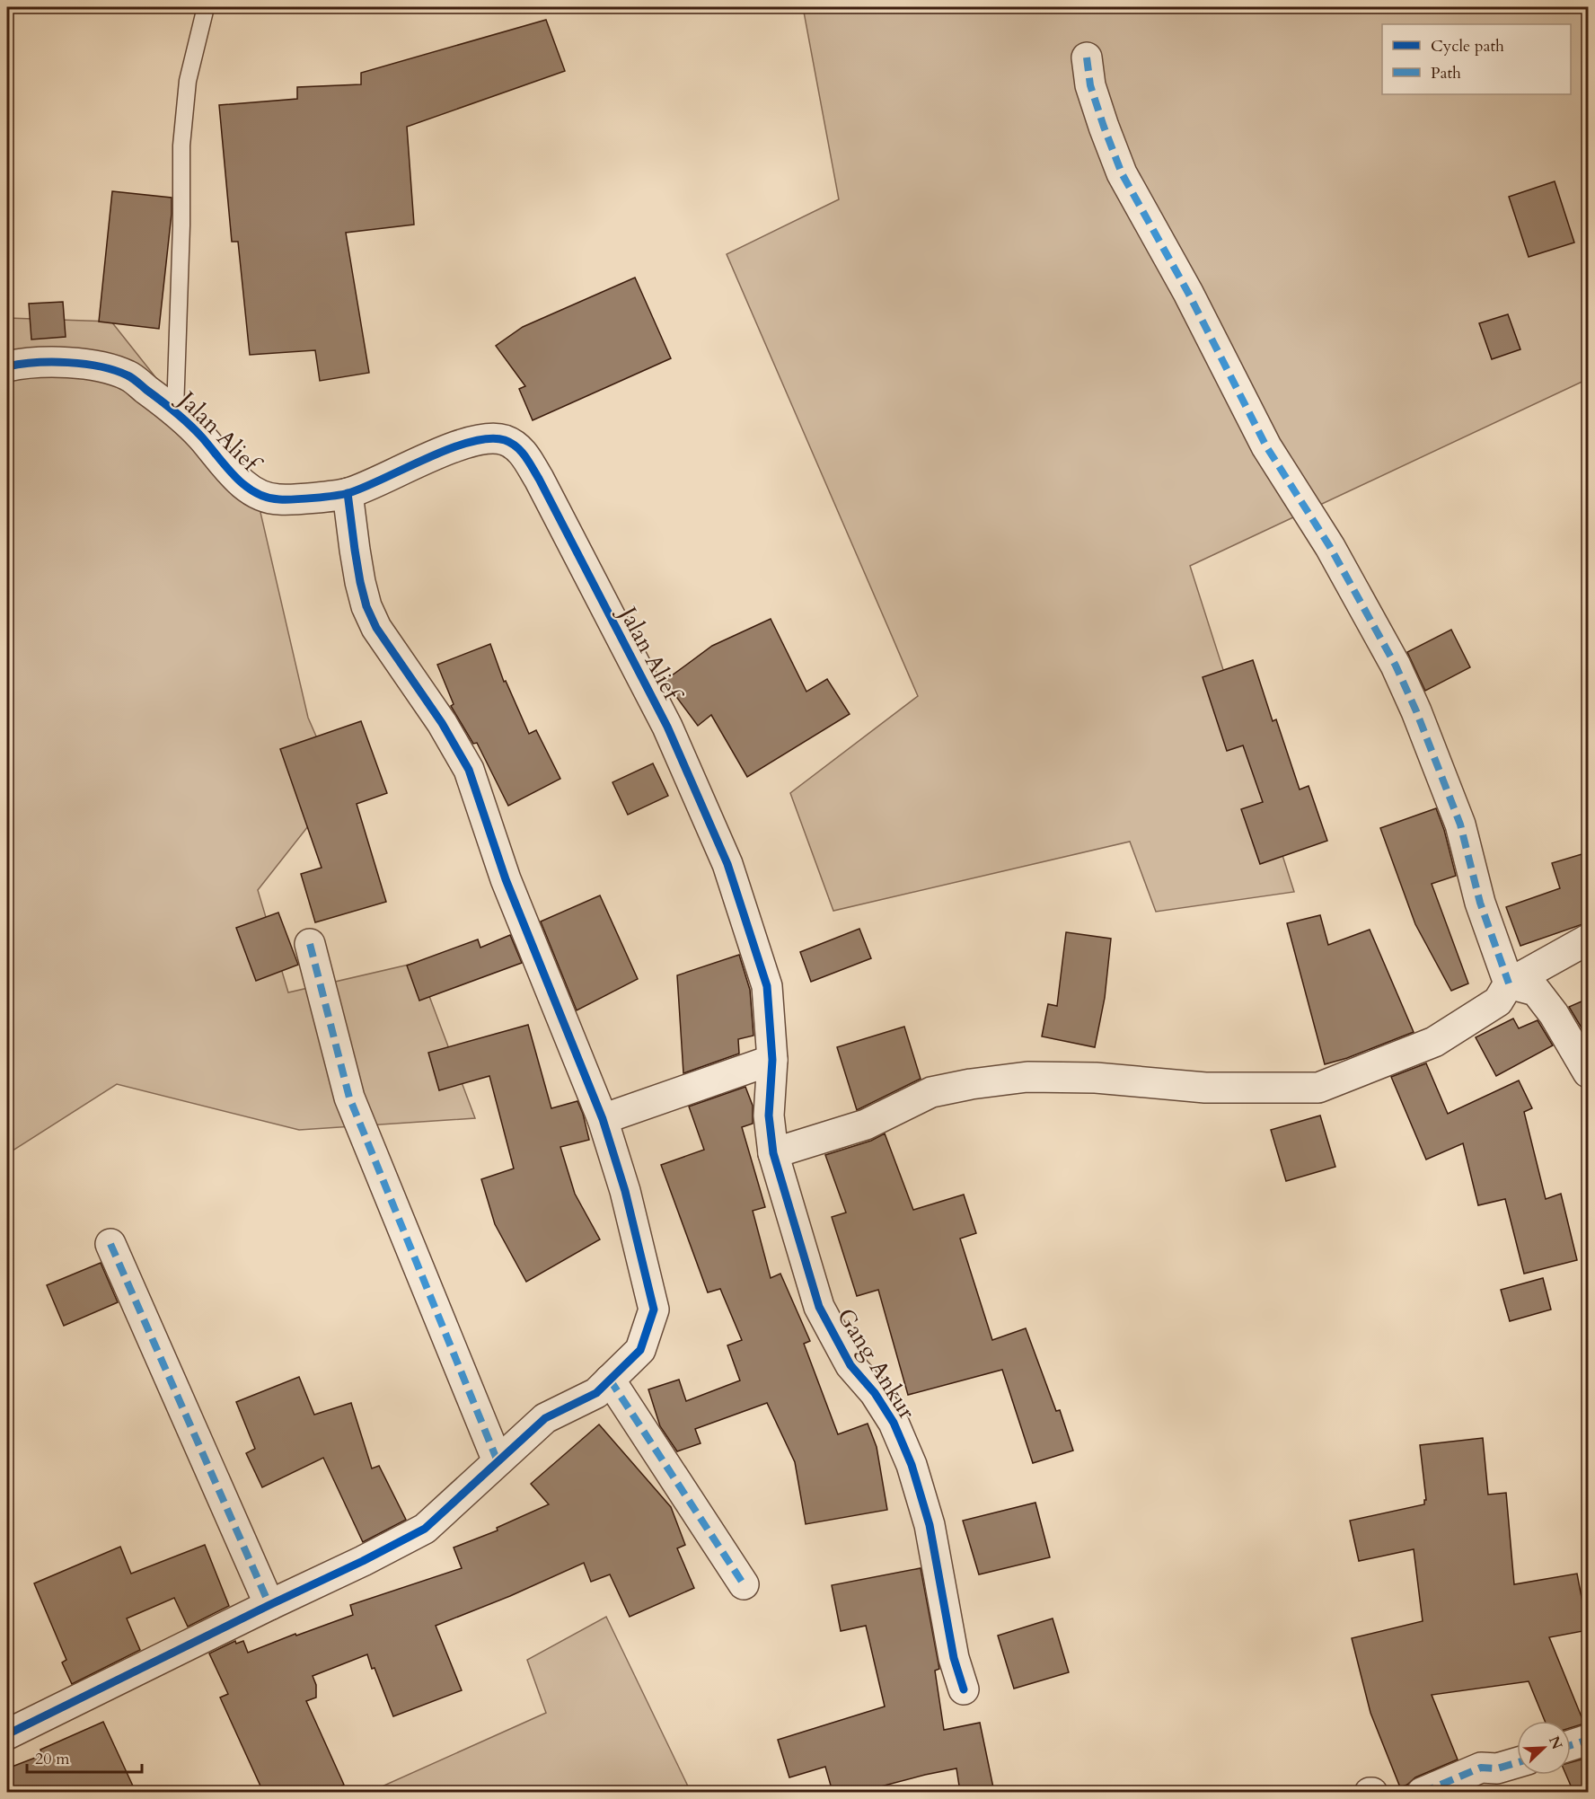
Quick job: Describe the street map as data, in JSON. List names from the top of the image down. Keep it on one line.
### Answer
{"streets":{"street":["Jalan Alief","Gang Ankur"]},"crossings":[["Jalan Alief","Gang Ankur"]],"legend":["Cycle path","Path"],"scale_bar":"20 m","north":"top right"}
